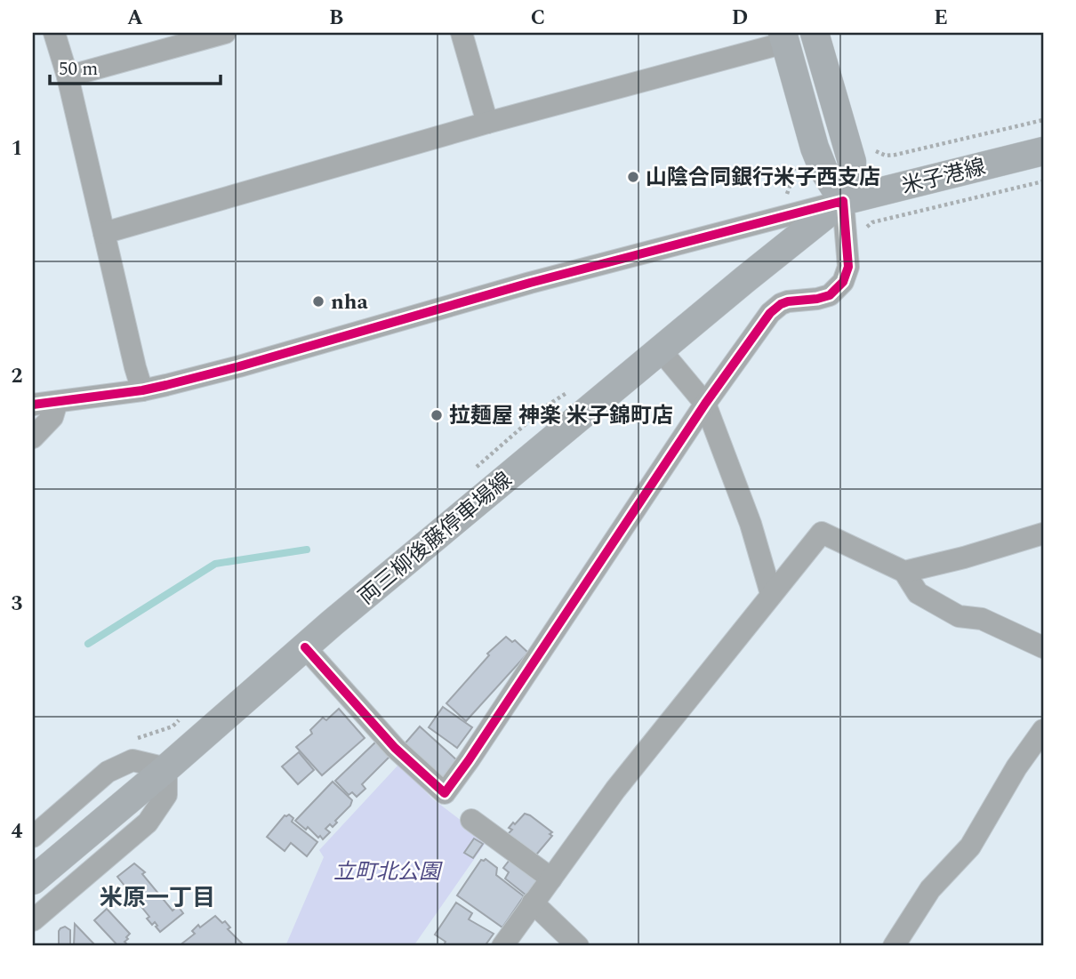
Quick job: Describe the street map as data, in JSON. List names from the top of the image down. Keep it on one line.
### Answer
{"streets":{"main road":["米子港線","両三柳後藤停車場線"]},"crossings":[["米子港線","両三柳後藤停車場線"]],"districts":["米原一丁目"],"parks":["立町北公園"],"places":["山陰合同銀行米子西支店","nha","拉麺屋 神楽 米子錦町店"],"scale_bar":"50 m","grid":{"columns":["A","B","C","D","E"],"rows":["1","2","3","4"]}}
